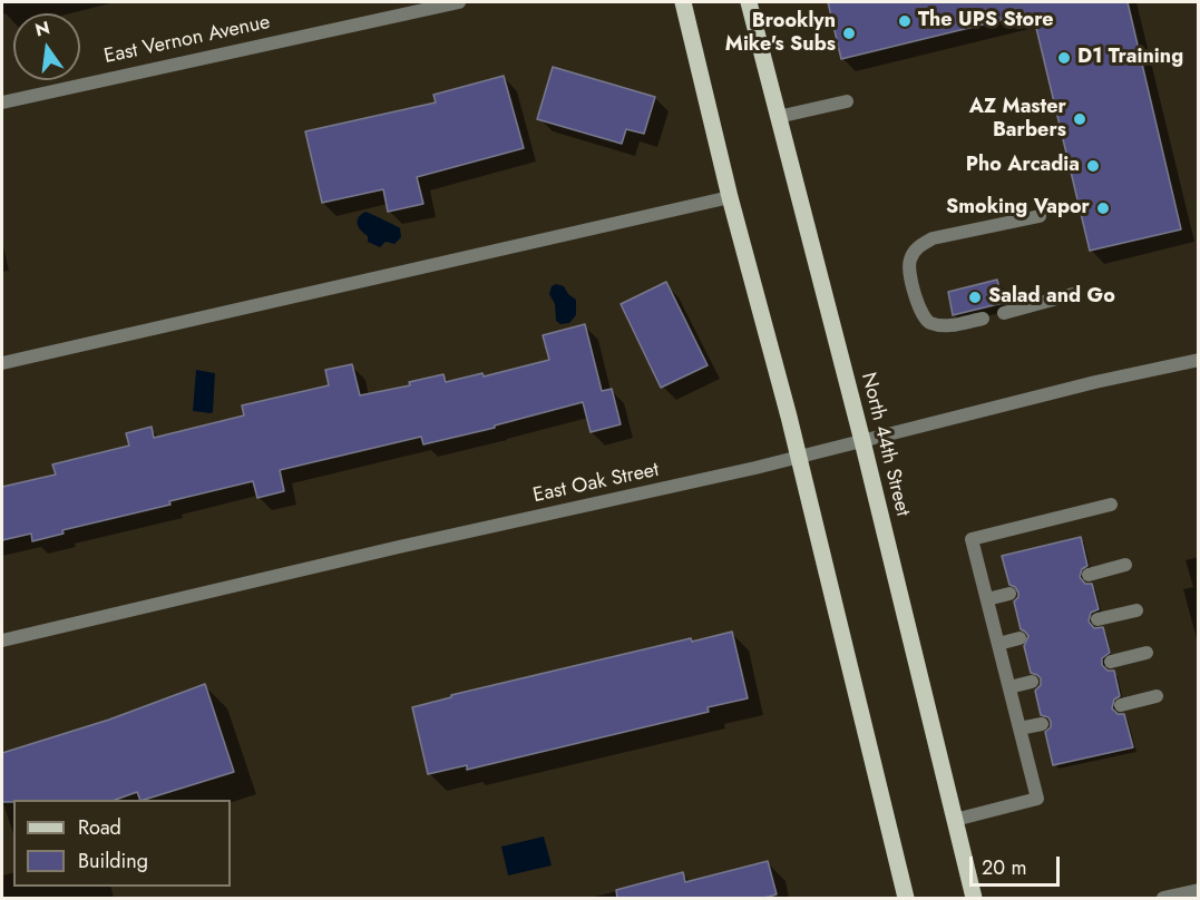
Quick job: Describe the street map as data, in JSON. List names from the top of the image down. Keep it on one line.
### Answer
{"streets":{"main road":["North 44th Street"],"street":["East Vernon Avenue","East Oak Street"]},"crossings":[["North 44th Street","East Oak Street"]],"places":["The UPS Store","Brooklyn Mike's Subs","D1 Training","AZ Master Barbers","Pho Arcadia","Smoking Vapor","Salad and Go"],"legend":["Road","Building"],"scale_bar":"20 m","north":"top"}
